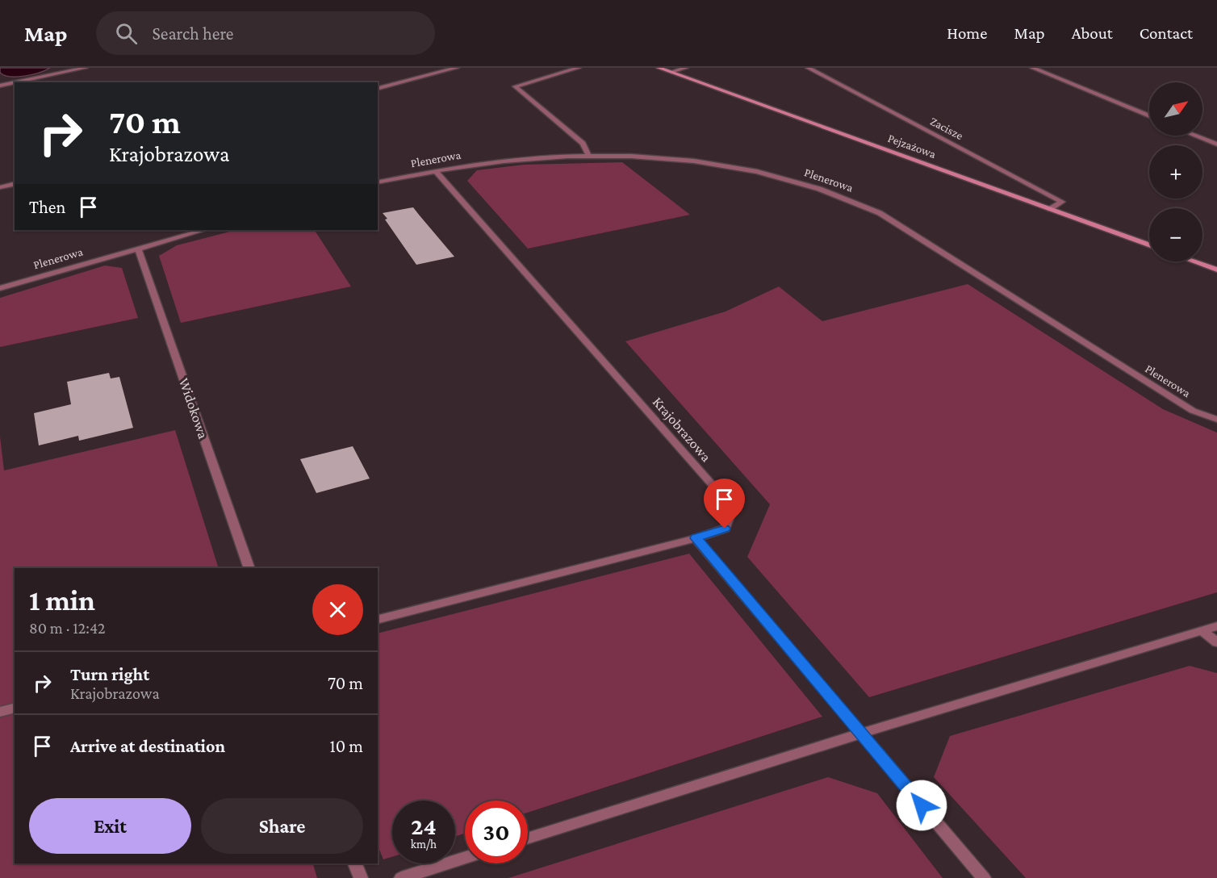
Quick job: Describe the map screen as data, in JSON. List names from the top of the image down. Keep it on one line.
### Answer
{"streets":{"street":["Zacisze","Pejzażowa","Plenerowa","Widokowa","Krajobrazowa"]},"crossings":[["Zacisze","Pejzażowa"],["Plenerowa","Widokowa"],["Plenerowa","Krajobrazowa"]],"north":"top right","page":{"header":"Map","search":"Search here","nav":["Home","Map","About","Contact"],"map_buttons":["+","−"],"turn":["70 m","Krajobrazowa"],"then":"Then","heading":["1 min","80 m · 12:42"],"list":[{"name":"Turn right","note":"Krajobrazowa","value":"70 m"},{"name":"Arrive at destination","value":"10 m"}],"buttons":["Exit","Share"],"speed":"24 km/h","limit":"30"}}
